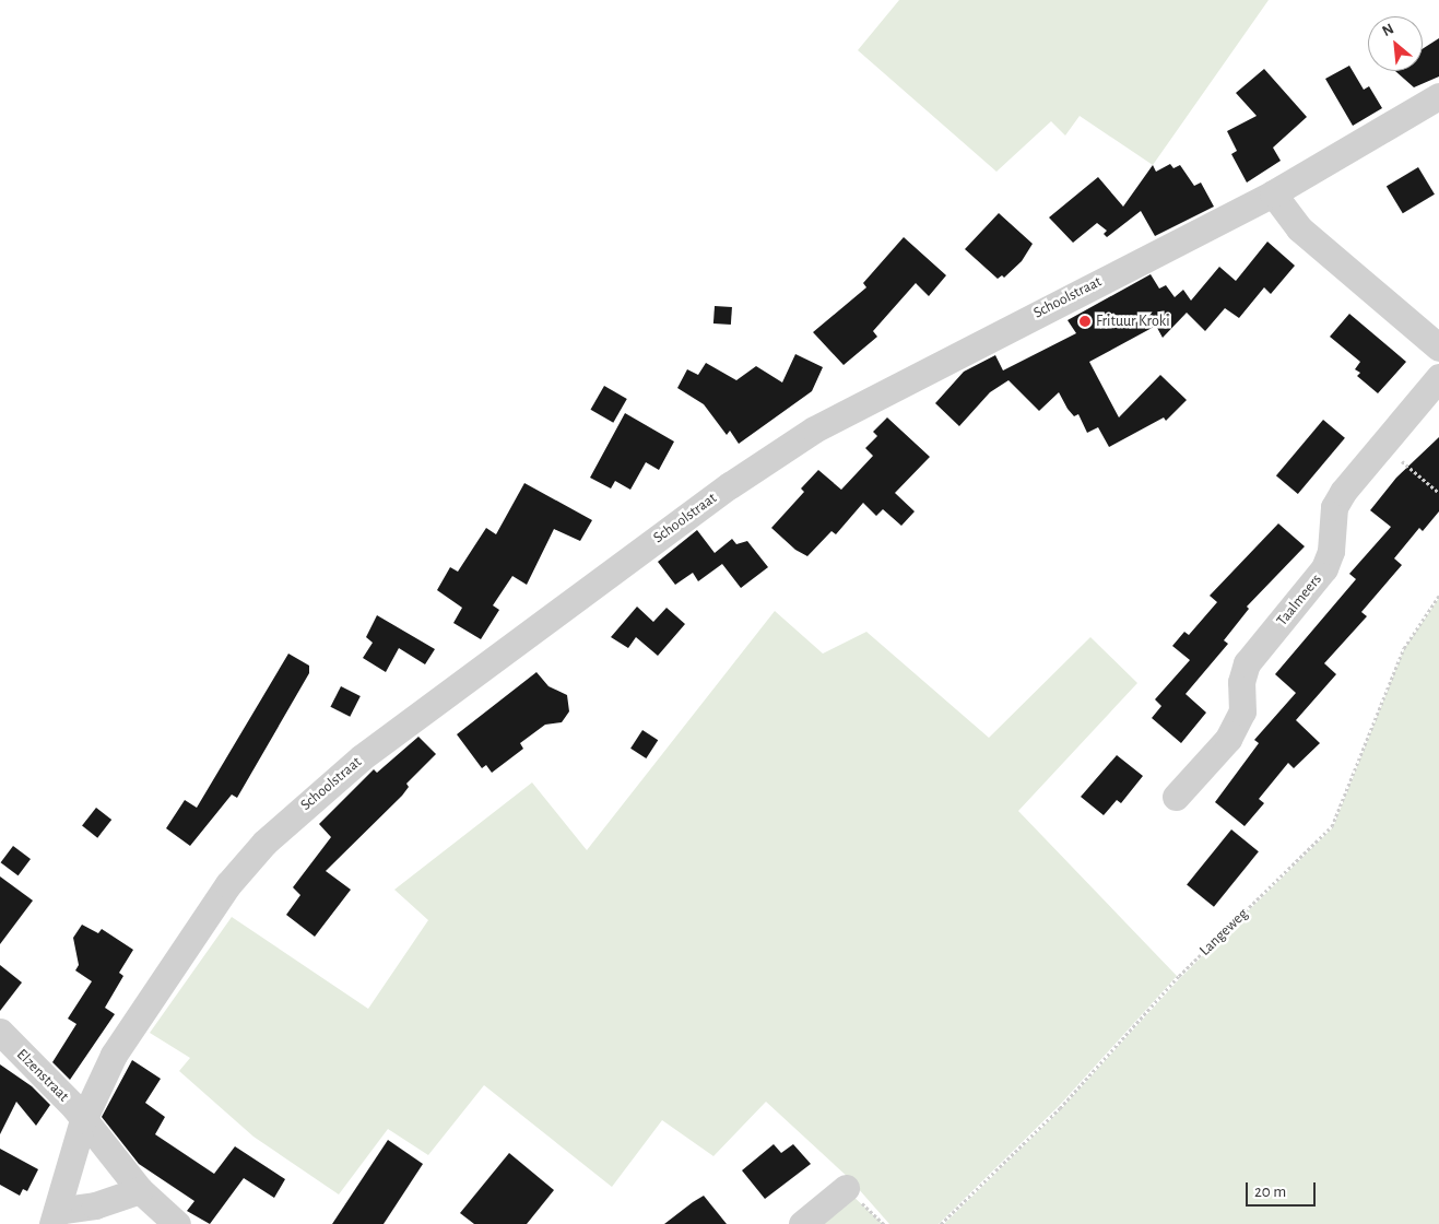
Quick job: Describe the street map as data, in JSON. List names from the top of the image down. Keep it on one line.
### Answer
{"streets":{"street":["Schoolstraat","Taalmeers","Elzenstraat"],"path":["Langeweg"]},"crossings":[["Schoolstraat","Elzenstraat"]],"places":["Frituur Kroki"],"scale_bar":"20 m","north":"top left"}
